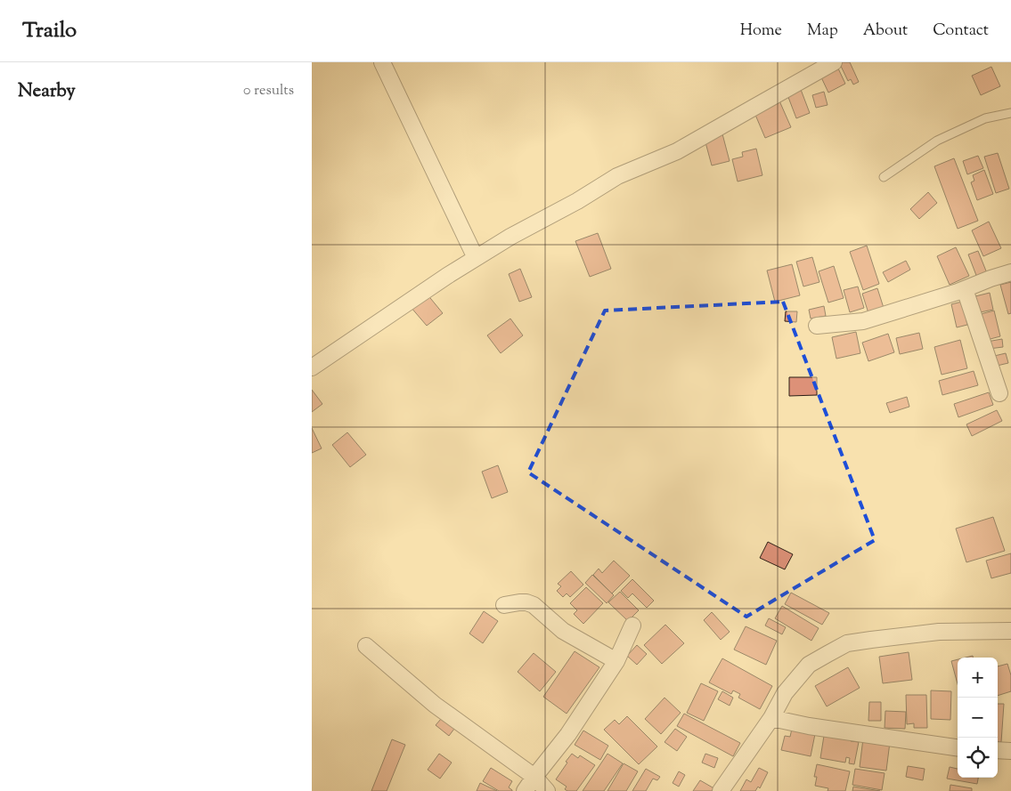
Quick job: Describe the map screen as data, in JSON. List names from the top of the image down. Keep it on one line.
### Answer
{"page":{"header":"Trailo","nav":["Home","Map","About","Contact"],"heading":["Nearby","0 results"],"map_buttons":["+","−"]}}
